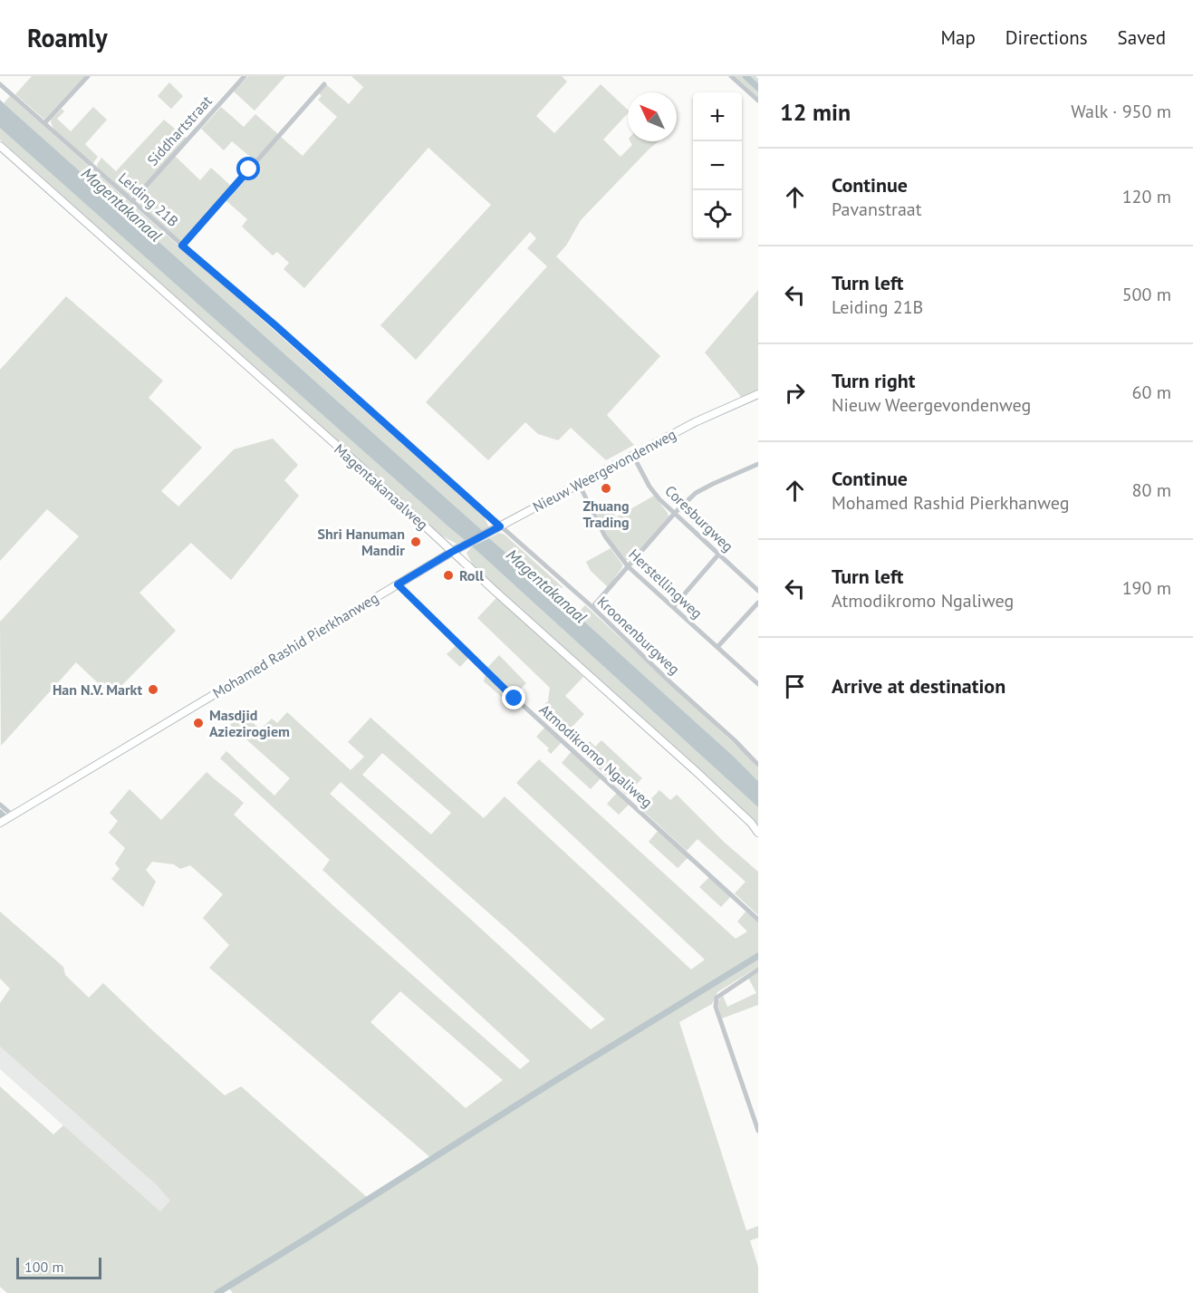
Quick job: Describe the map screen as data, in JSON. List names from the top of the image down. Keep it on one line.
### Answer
{"streets":{"street":["Siddhartstraat","Leiding 21B","Nieuw Weergevondenweg","Magentakanaalweg","Coresburgweg","Herstellingweg","Kroonenburgweg","Mohamed Rashid Pierkhanweg","Atmodikromo Ngaliweg"]},"crossings":[["Siddhartstraat","Leiding 21B"],["Leiding 21B","Nieuw Weergevondenweg"],["Leiding 21B","Kroonenburgweg"],["Nieuw Weergevondenweg","Magentakanaalweg"],["Nieuw Weergevondenweg","Coresburgweg"],["Nieuw Weergevondenweg","Herstellingweg"],["Nieuw Weergevondenweg","Kroonenburgweg"],["Nieuw Weergevondenweg","Mohamed Rashid Pierkhanweg"],["Magentakanaalweg","Mohamed Rashid Pierkhanweg"],["Mohamed Rashid Pierkhanweg","Atmodikromo Ngaliweg"]],"water":["Magentakanaal"],"places":["Zhuang Trading","Shri Hanuman Mandir","Roll","Han N.V. Markt","Masdjid Aziezirogiem"],"scale_bar":"100 m","north":"top left","page":{"header":"Roamly","nav":["Map","Directions","Saved"],"heading":["12 min","Walk · 950 m"],"map_buttons":["+","−"],"list":[["Continue","Pavanstraat","120 m"],["Turn left","Leiding 21B","500 m"],["Turn right","Nieuw Weergevondenweg","60 m"],["Continue","Mohamed Rashid Pierkhanweg","80 m"],["Turn left","Atmodikromo Ngaliweg","190 m"],"Arrive at destination"],"scale":"100 m"}}
